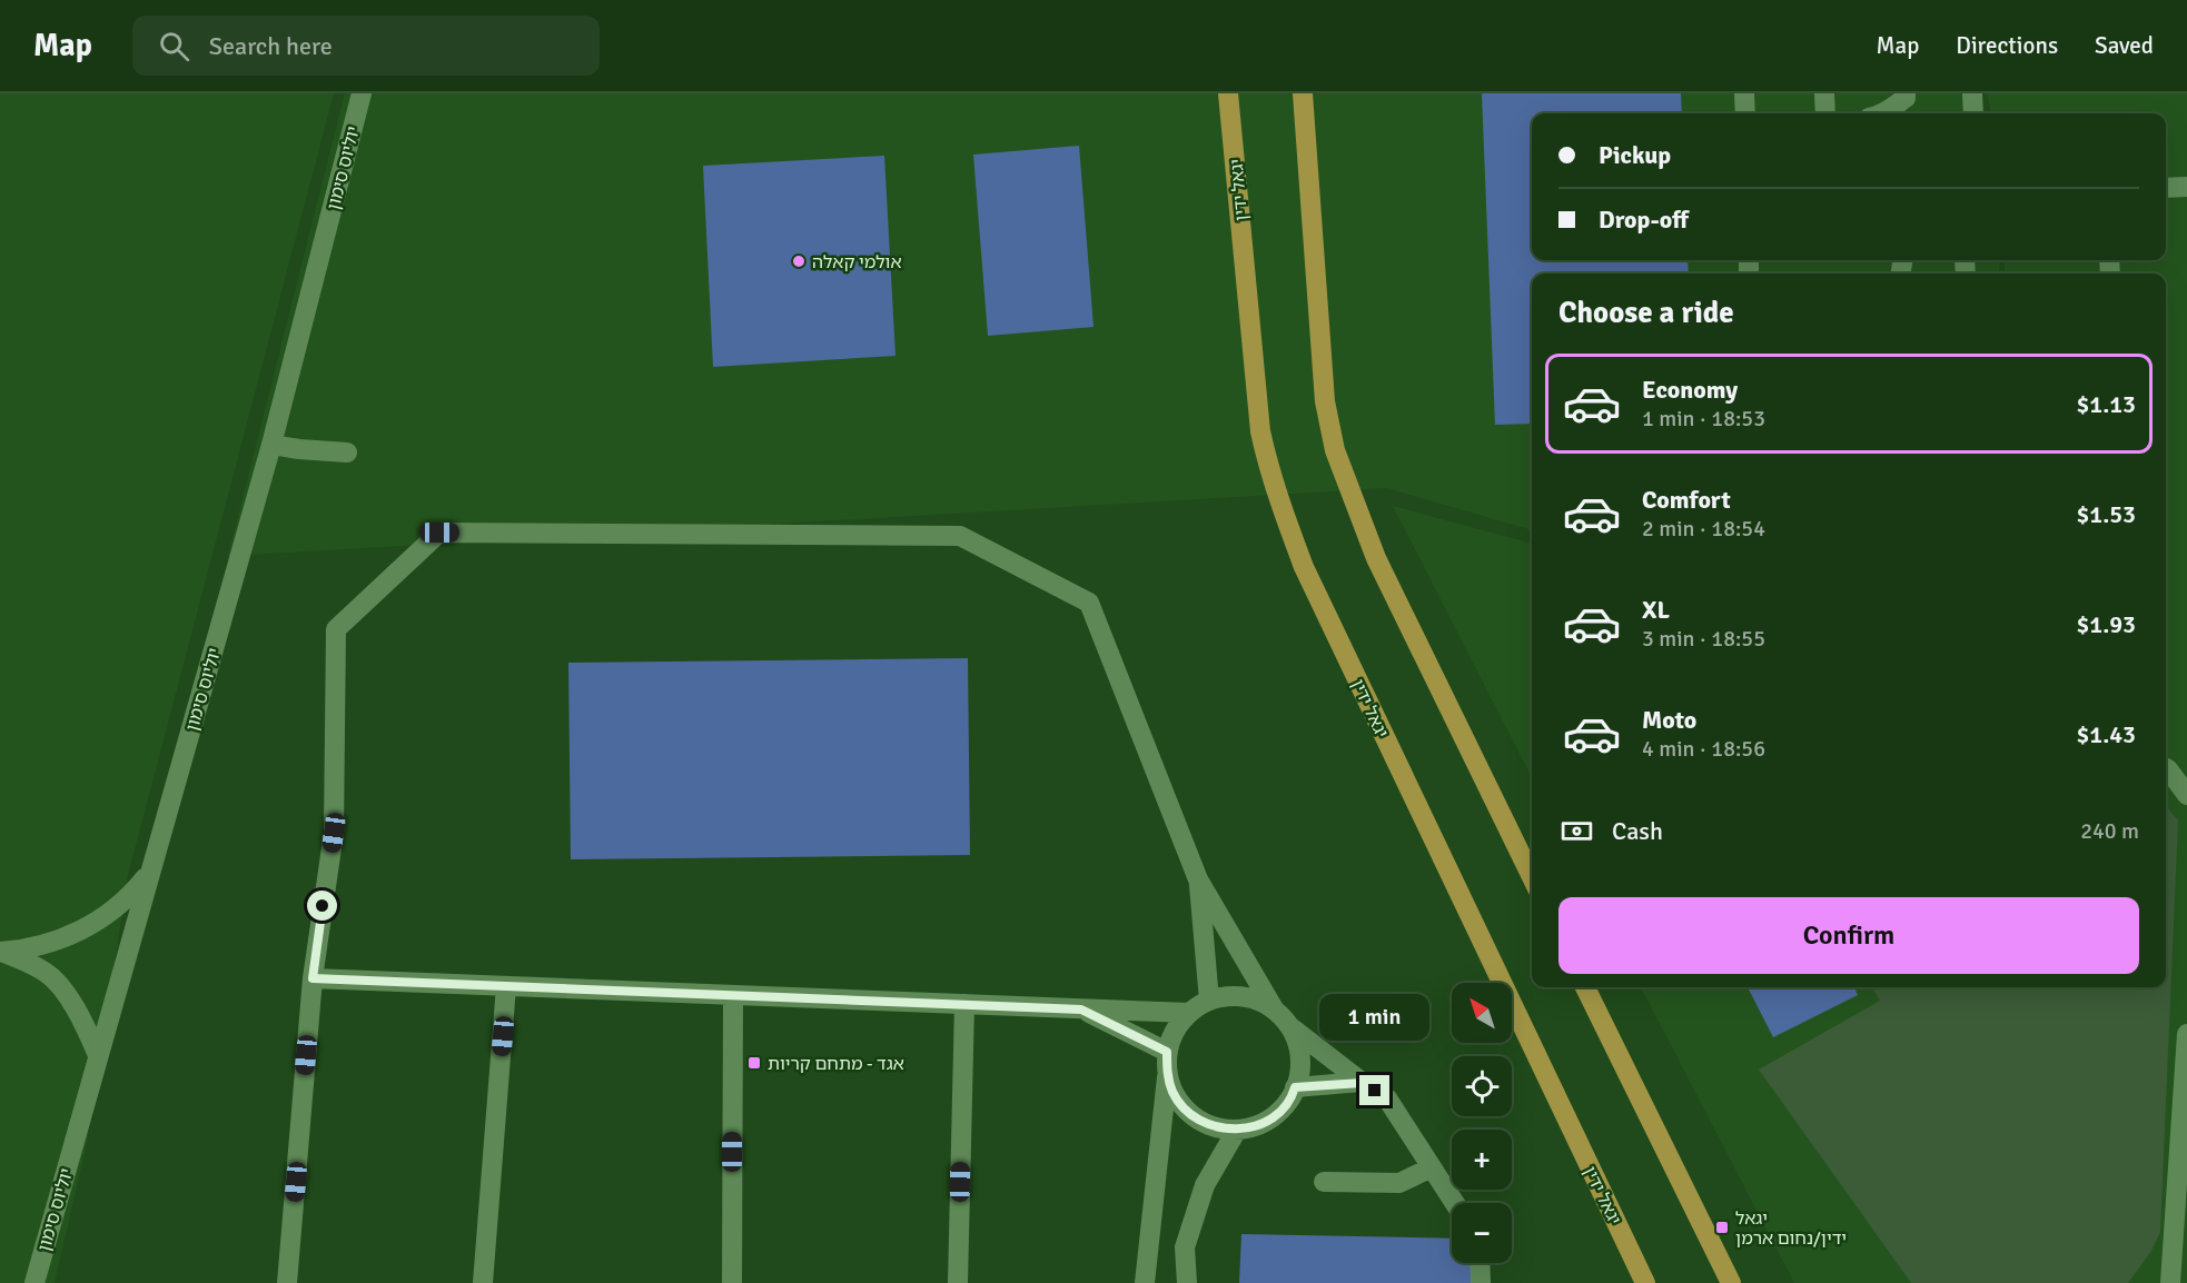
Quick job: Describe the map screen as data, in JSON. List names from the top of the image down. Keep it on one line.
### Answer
{"streets":{"main road":["יגאל ידין"],"street":["יוליוס סימון"]},"places":{"other":["אולמי קאלה"],"transit":["אגד - מתחם קריות","יגאל ידין/נחום ארמן"]},"north":"top left","page":{"header":"Map","search":"Search here","nav":["Map","Directions","Saved"],"banner":["Pickup","Drop-off"],"heading":"Choose a ride","list":[{"name":"Economy","note":"1 min · 18:53","value":"$1.13"},{"name":"Comfort","note":"2 min · 18:54","value":"$1.53"},{"name":"XL","note":"3 min · 18:55","value":"$1.93"},{"name":"Moto","note":"4 min · 18:56","value":"$1.43"}],"pay":["Cash","240 m"],"buttons":"Confirm","map_buttons":["+","−"],"bubble":"1 min"}}
